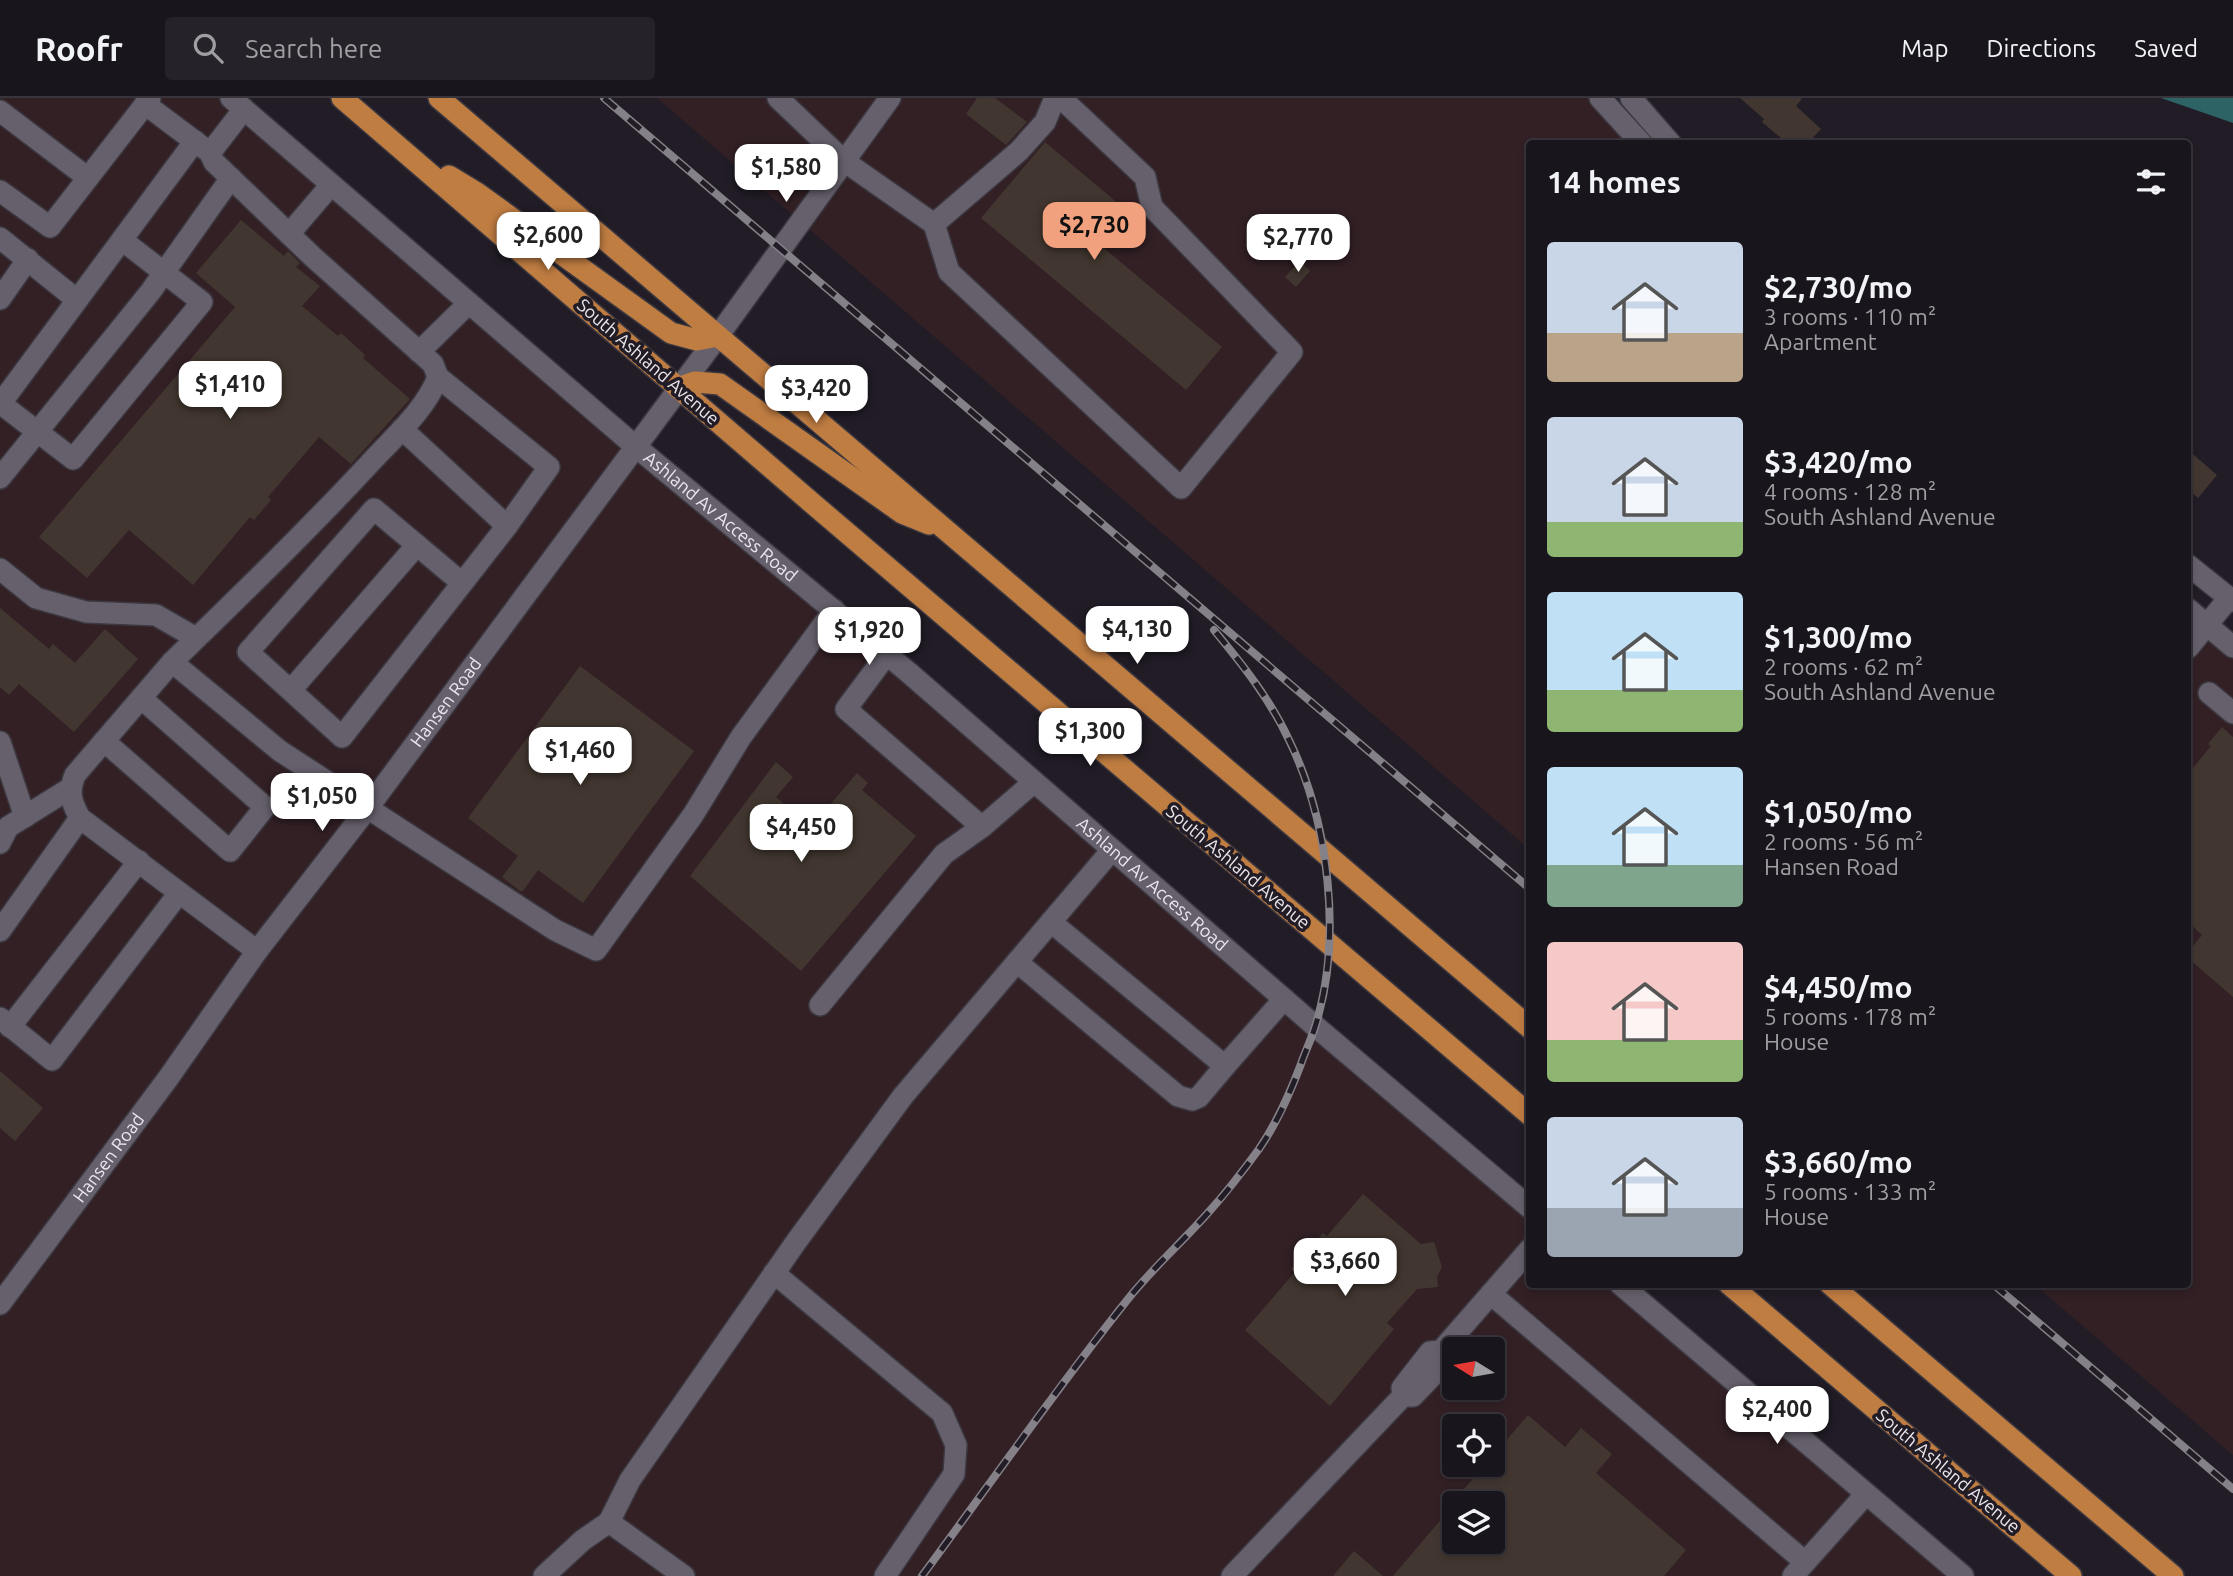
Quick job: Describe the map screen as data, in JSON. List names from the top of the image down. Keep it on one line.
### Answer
{"streets":{"main road":["South Ashland Avenue"],"street":["Ashland Av Access Road","Hansen Road"]},"crossings":[["South Ashland Avenue","Hansen Road"],["Ashland Av Access Road","Hansen Road"]],"north":"left","page":{"header":"Roofr","search":"Search here","nav":["Map","Directions","Saved"],"heading":"14 homes","price":["$1,580","$2,730","$2,600","$2,770","$1,410","$3,420","$4,130","$1,920","$1,300","$1,460","$1,050","$4,450","$3,660","$2,400"],"list":[{"name":"$2,730/mo","note":"3 rooms · 110 m² · Apartment"},{"name":"$3,420/mo","note":"4 rooms · 128 m² · South Ashland Avenue"},{"name":"$1,300/mo","note":"2 rooms · 62 m² · South Ashland Avenue"},{"name":"$1,050/mo","note":"2 rooms · 56 m² · Hansen Road"},{"name":"$4,450/mo","note":"5 rooms · 178 m² · House"},{"name":"$3,660/mo","note":"5 rooms · 133 m² · House"}]}}
